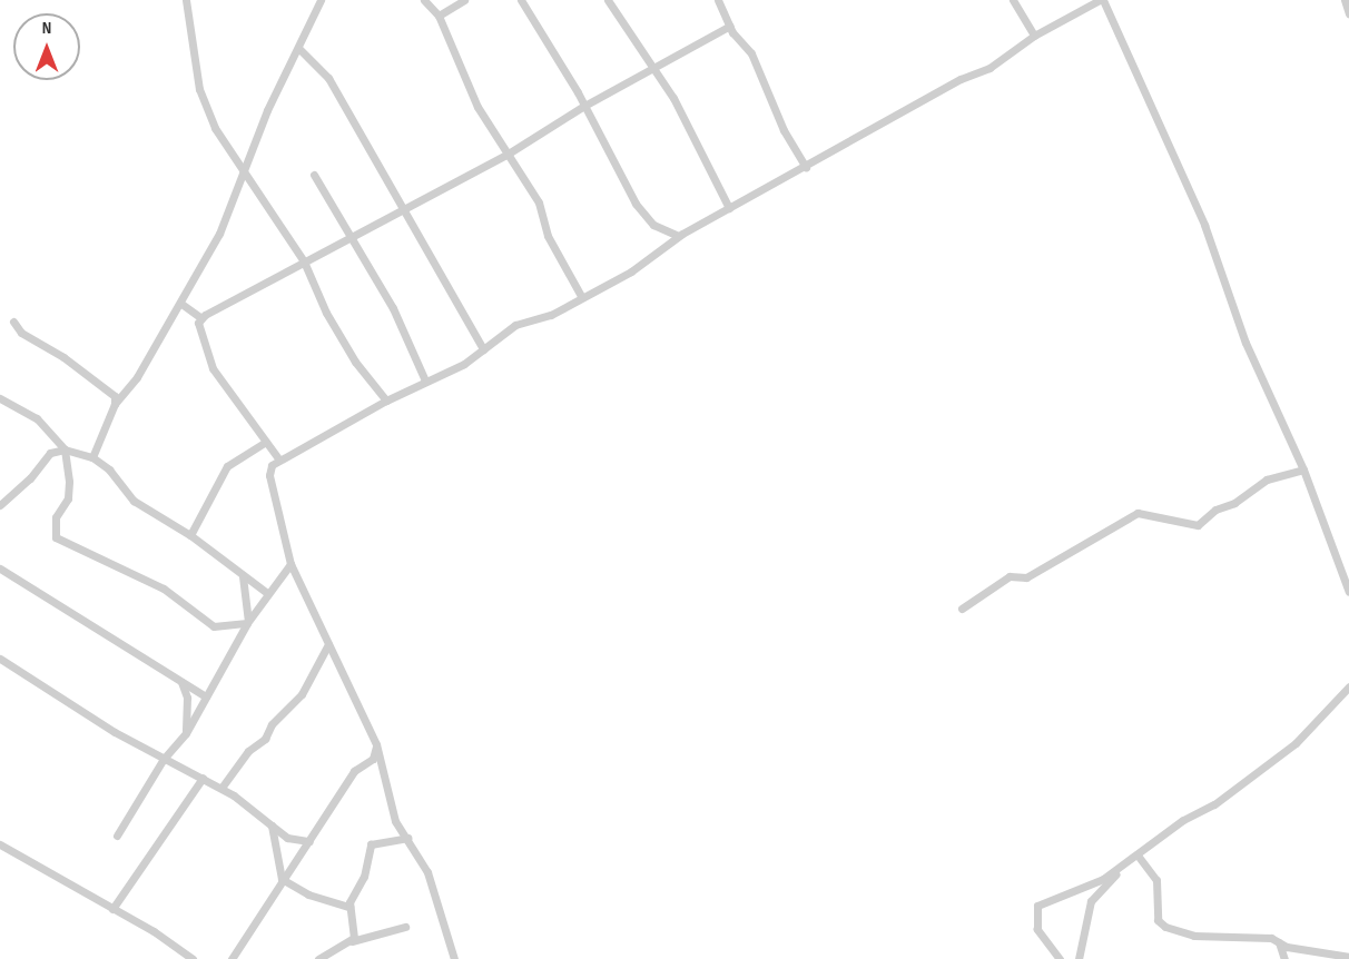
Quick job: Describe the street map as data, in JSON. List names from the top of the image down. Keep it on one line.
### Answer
{"north":"top"}
